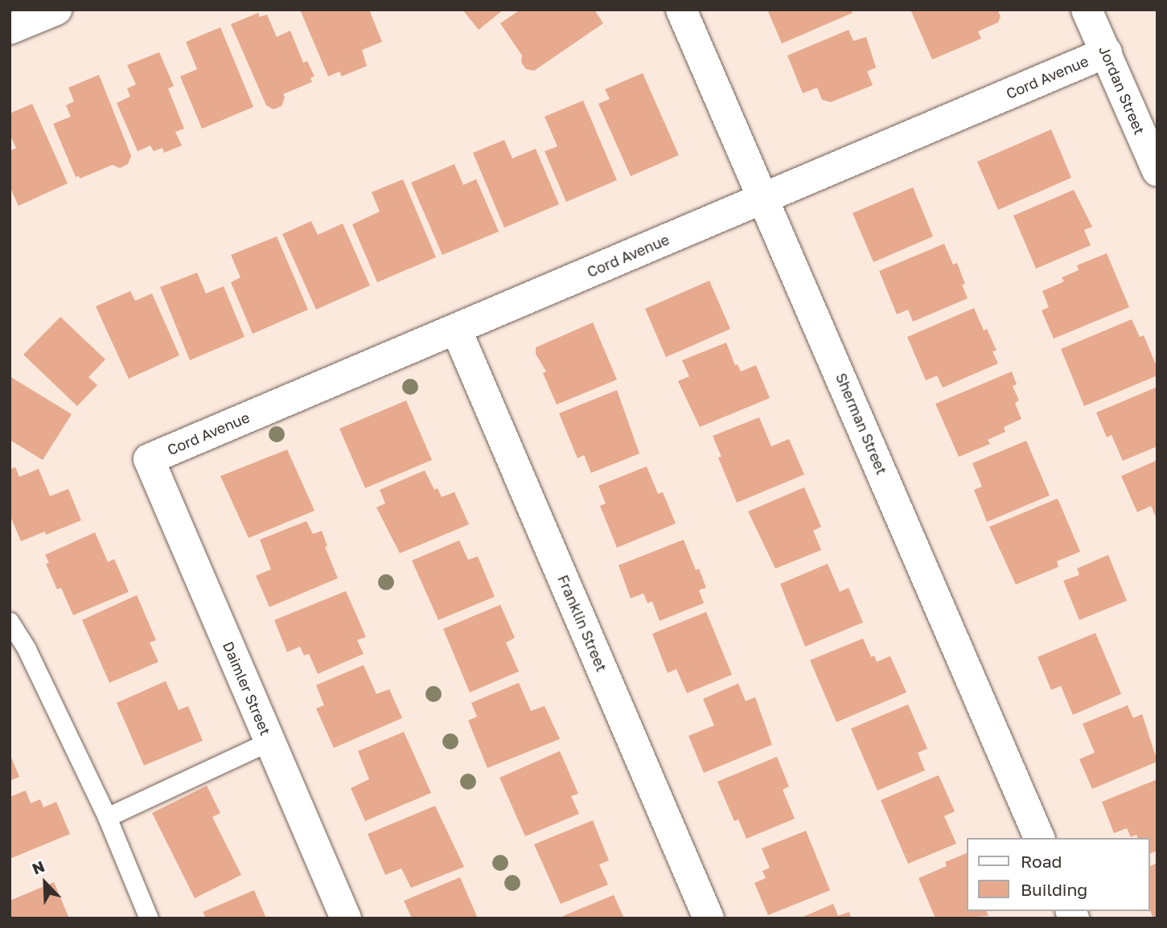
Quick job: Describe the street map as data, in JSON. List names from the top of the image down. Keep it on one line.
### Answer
{"streets":{"street":["Cord Avenue","Jordan Street","Sherman Street","Franklin Street","Daimler Street"]},"crossings":[["Cord Avenue","Jordan Street"],["Cord Avenue","Sherman Street"],["Cord Avenue","Franklin Street"],["Cord Avenue","Daimler Street"]],"legend":["Road","Building"],"north":"top left"}
